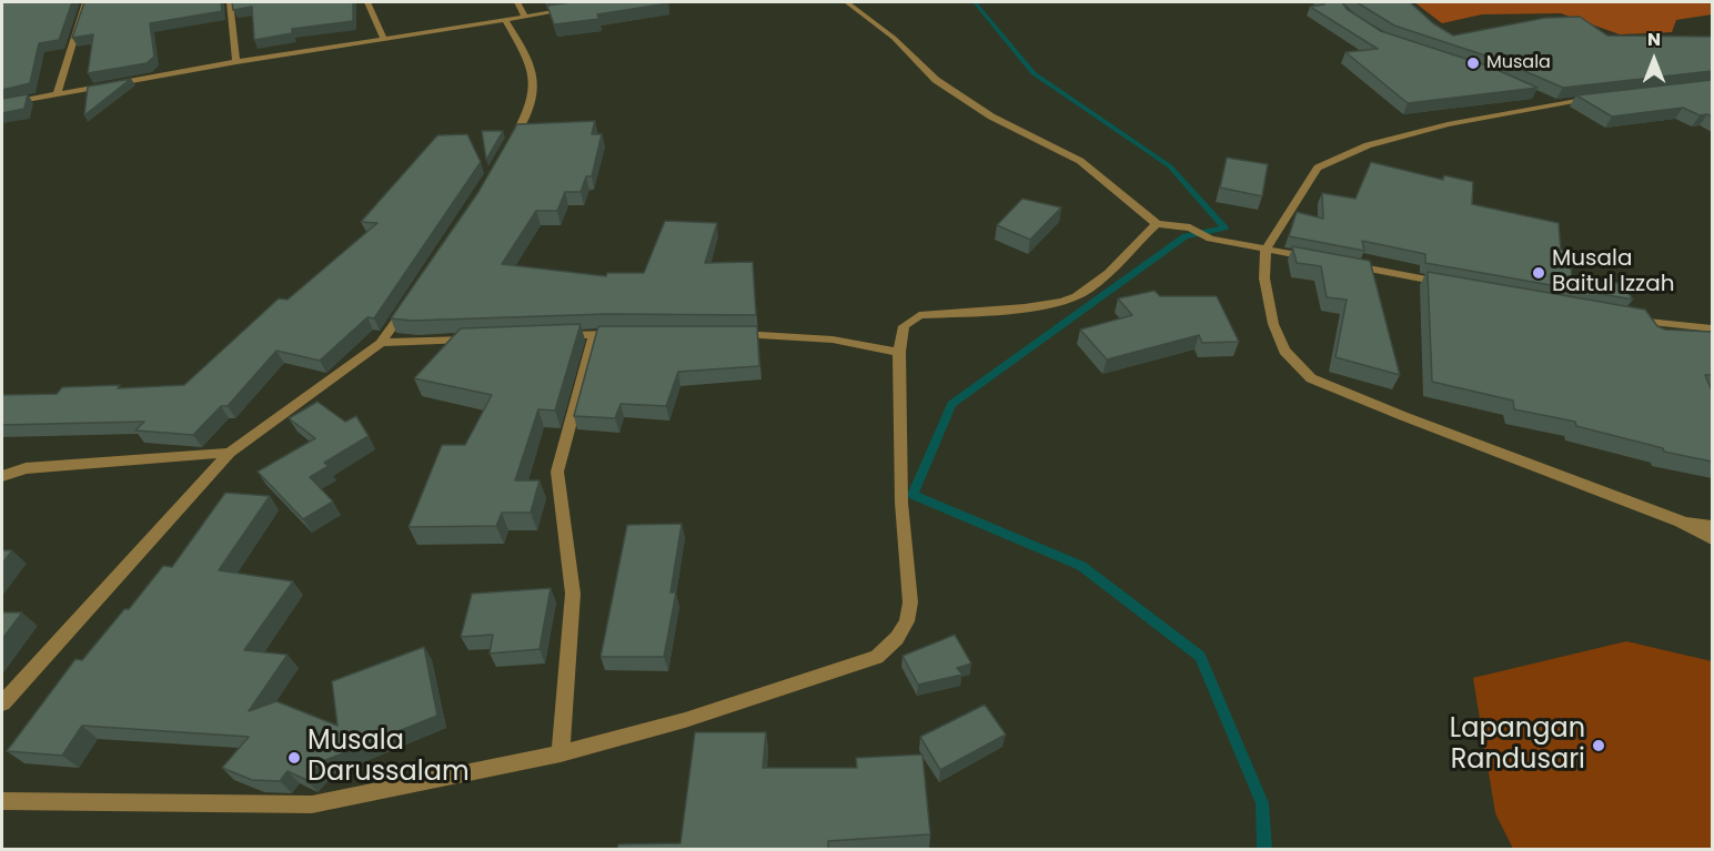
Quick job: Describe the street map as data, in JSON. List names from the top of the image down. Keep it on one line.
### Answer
{"places":["Musala","Musala Baitul Izzah","Lapangan Randusari","Musala Darussalam"],"north":"top"}
